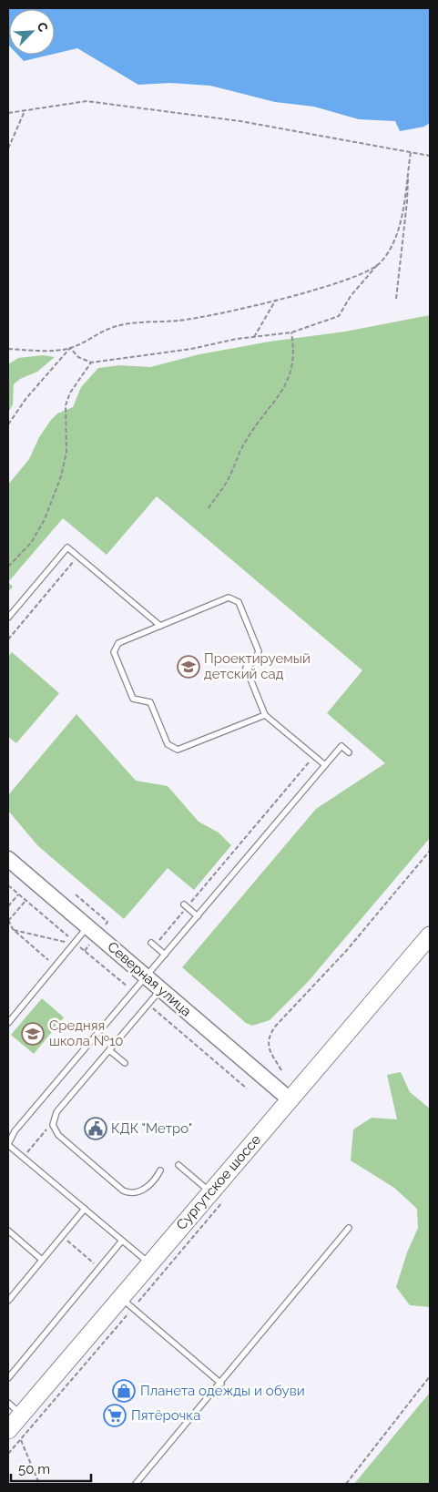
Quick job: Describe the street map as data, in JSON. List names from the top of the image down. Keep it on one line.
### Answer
{"streets":{"main road":["Сургутское шоссе"],"street":["Северная улица"]},"crossings":[["Северная улица","Сургутское шоссе"]],"places":{"school or university":["Проектируемый детский сад","Средняя школа №10"],"public building":["КДК \"Метро\""],"shop":["Планета одежды и обуви"],"supermarket":["Пятёрочка"]},"scale_bar":"50 m","north":"top right"}
